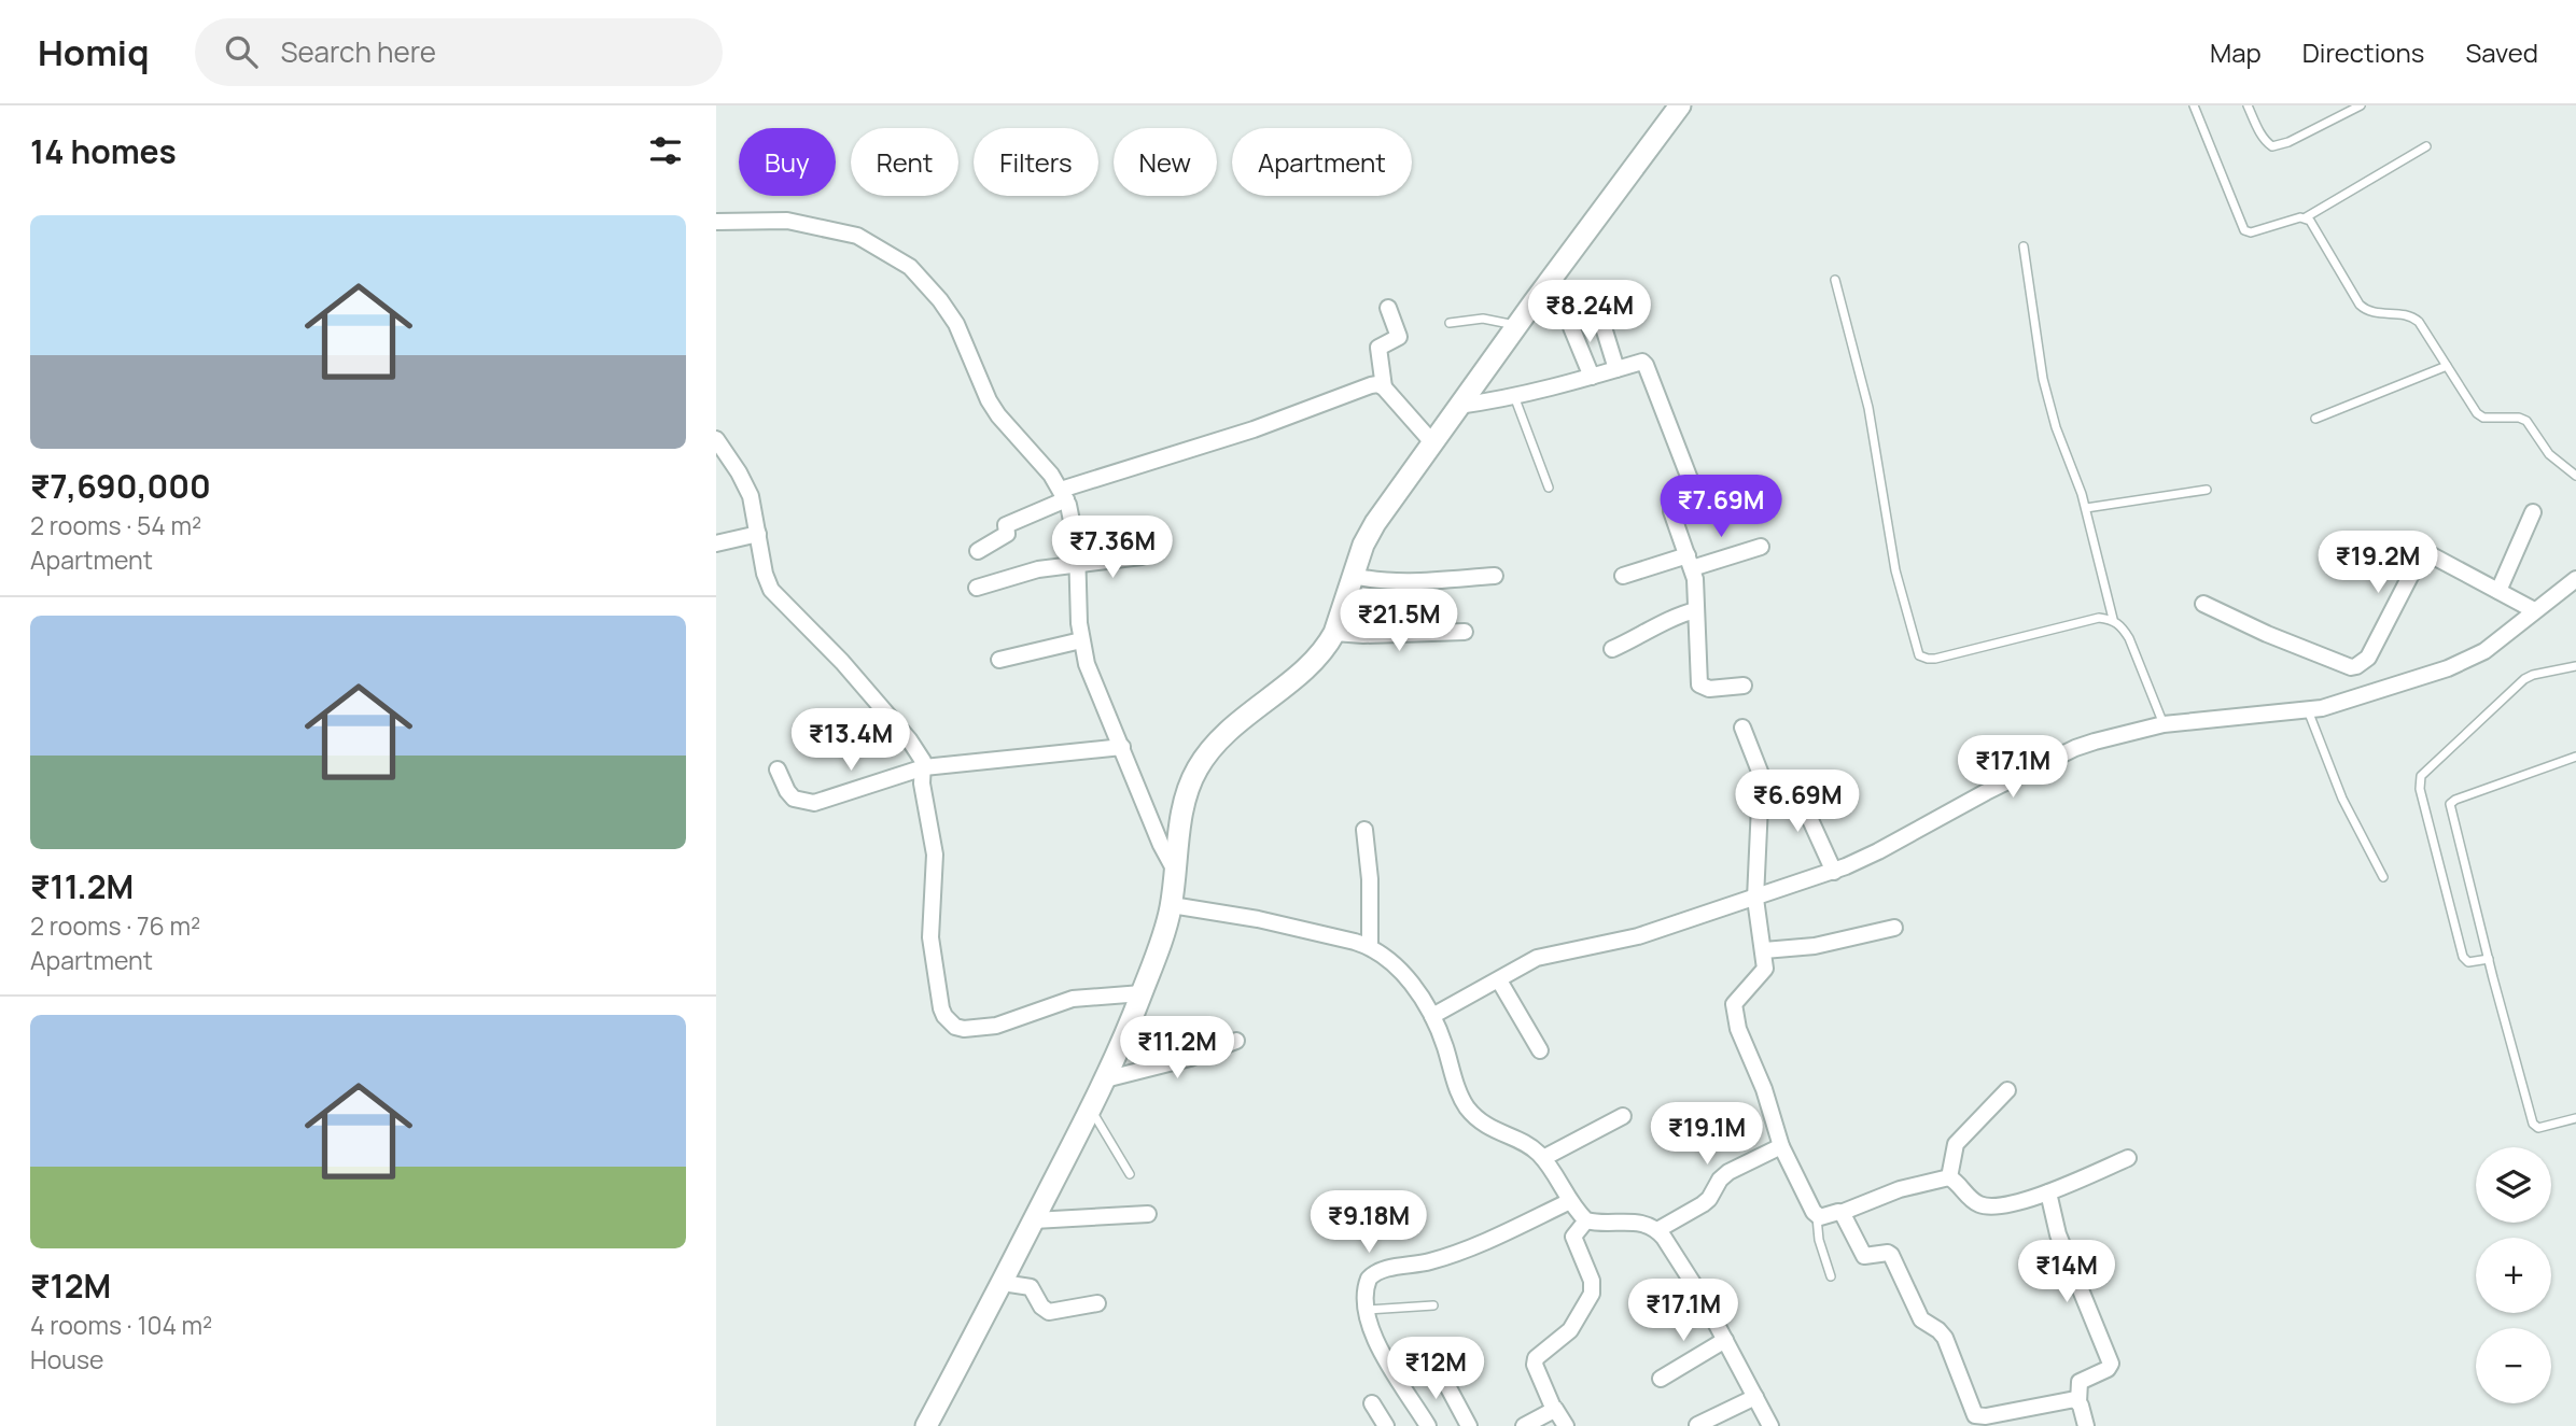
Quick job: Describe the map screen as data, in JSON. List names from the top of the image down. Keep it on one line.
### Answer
{"page":{"header":"Homiq","search":"Search here","nav":["Map","Directions","Saved"],"heading":"14 homes","chip":["Buy","Rent","Filters","New","Apartment"],"list":[{"name":"₹7,690,000","note":"2 rooms · 54 m² · Apartment"},{"name":"₹11.2M","note":"2 rooms · 76 m² · Apartment"},{"name":"₹12M","note":"4 rooms · 104 m² · House"}],"price":["₹8.24M","₹7.69M","₹7.36M","₹19.2M","₹21.5M","₹13.4M","₹17.1M","₹6.69M","₹11.2M","₹19.1M","₹9.18M","₹14M","₹17.1M","₹12M"],"map_buttons":["+","−"]}}
